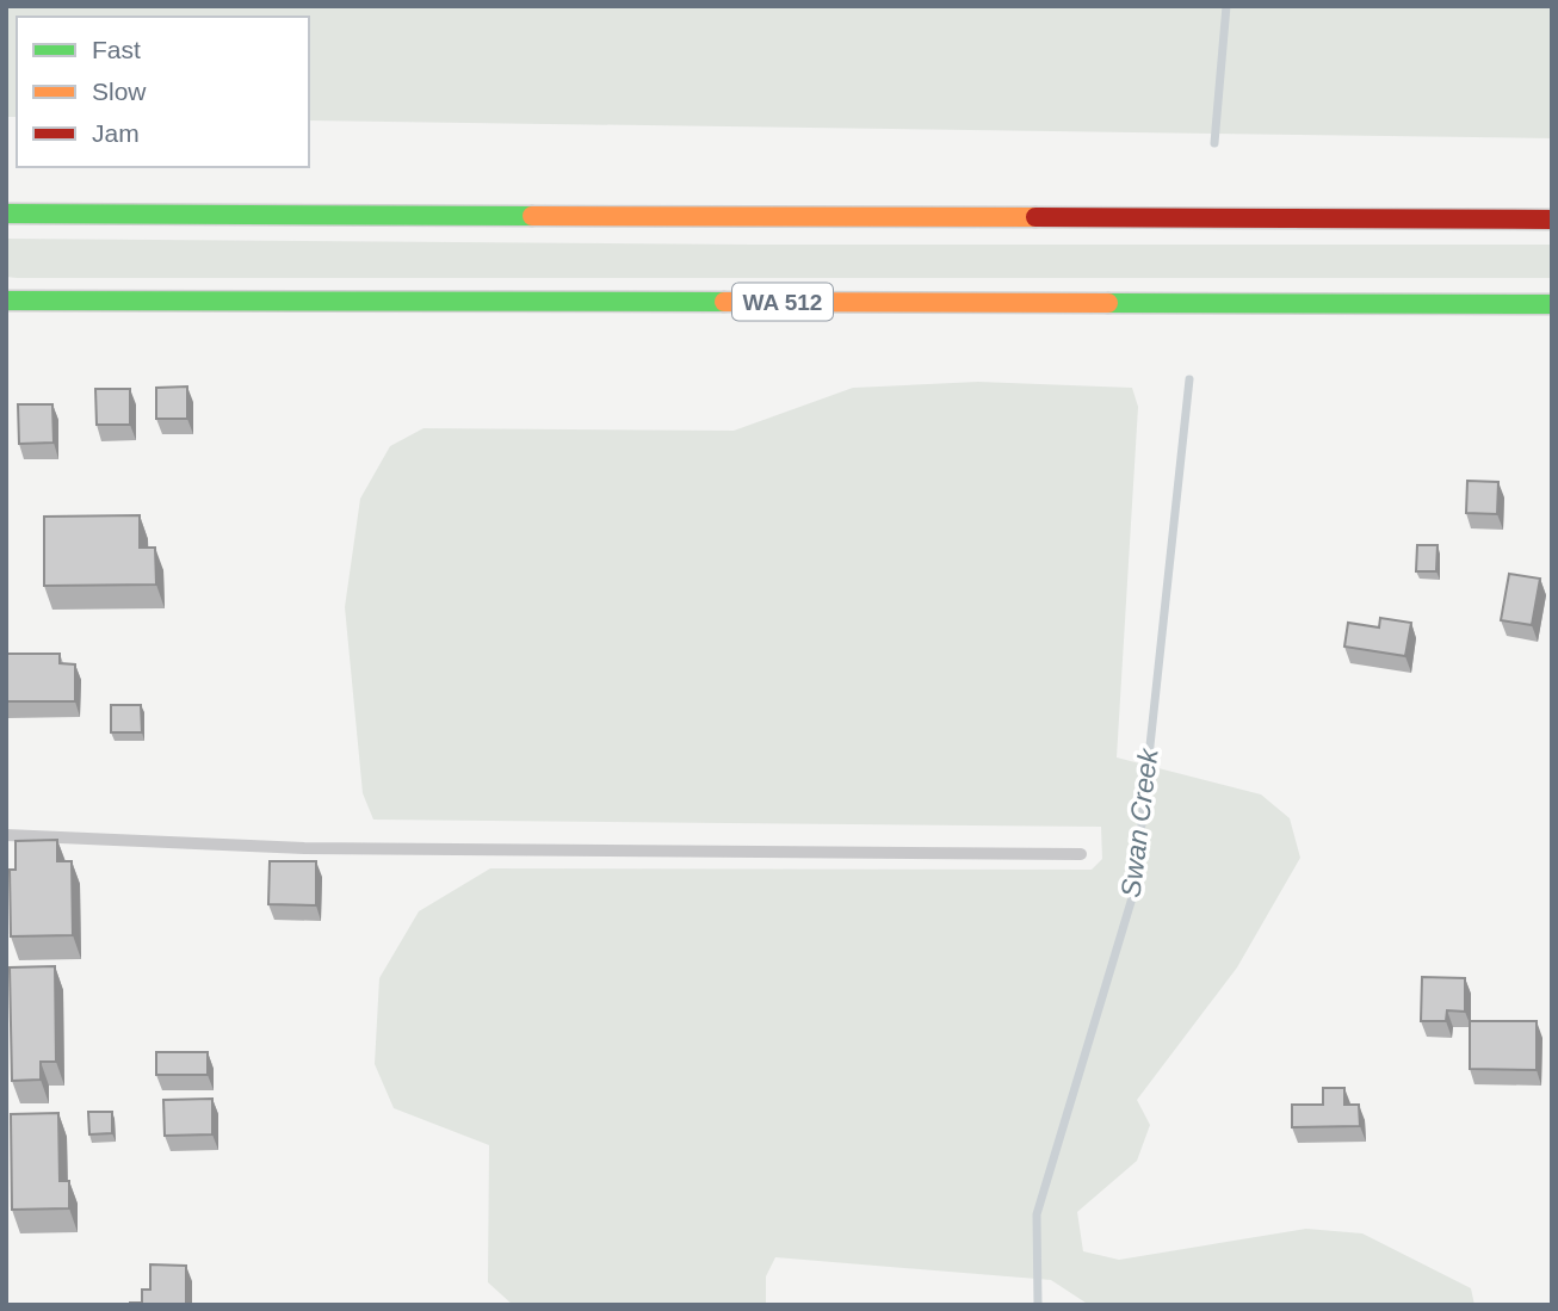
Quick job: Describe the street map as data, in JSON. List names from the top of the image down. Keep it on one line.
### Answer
{"streets":{"highway":["WA 512"]},"water":["Swan Creek"],"legend":["Fast","Slow","Jam"]}
